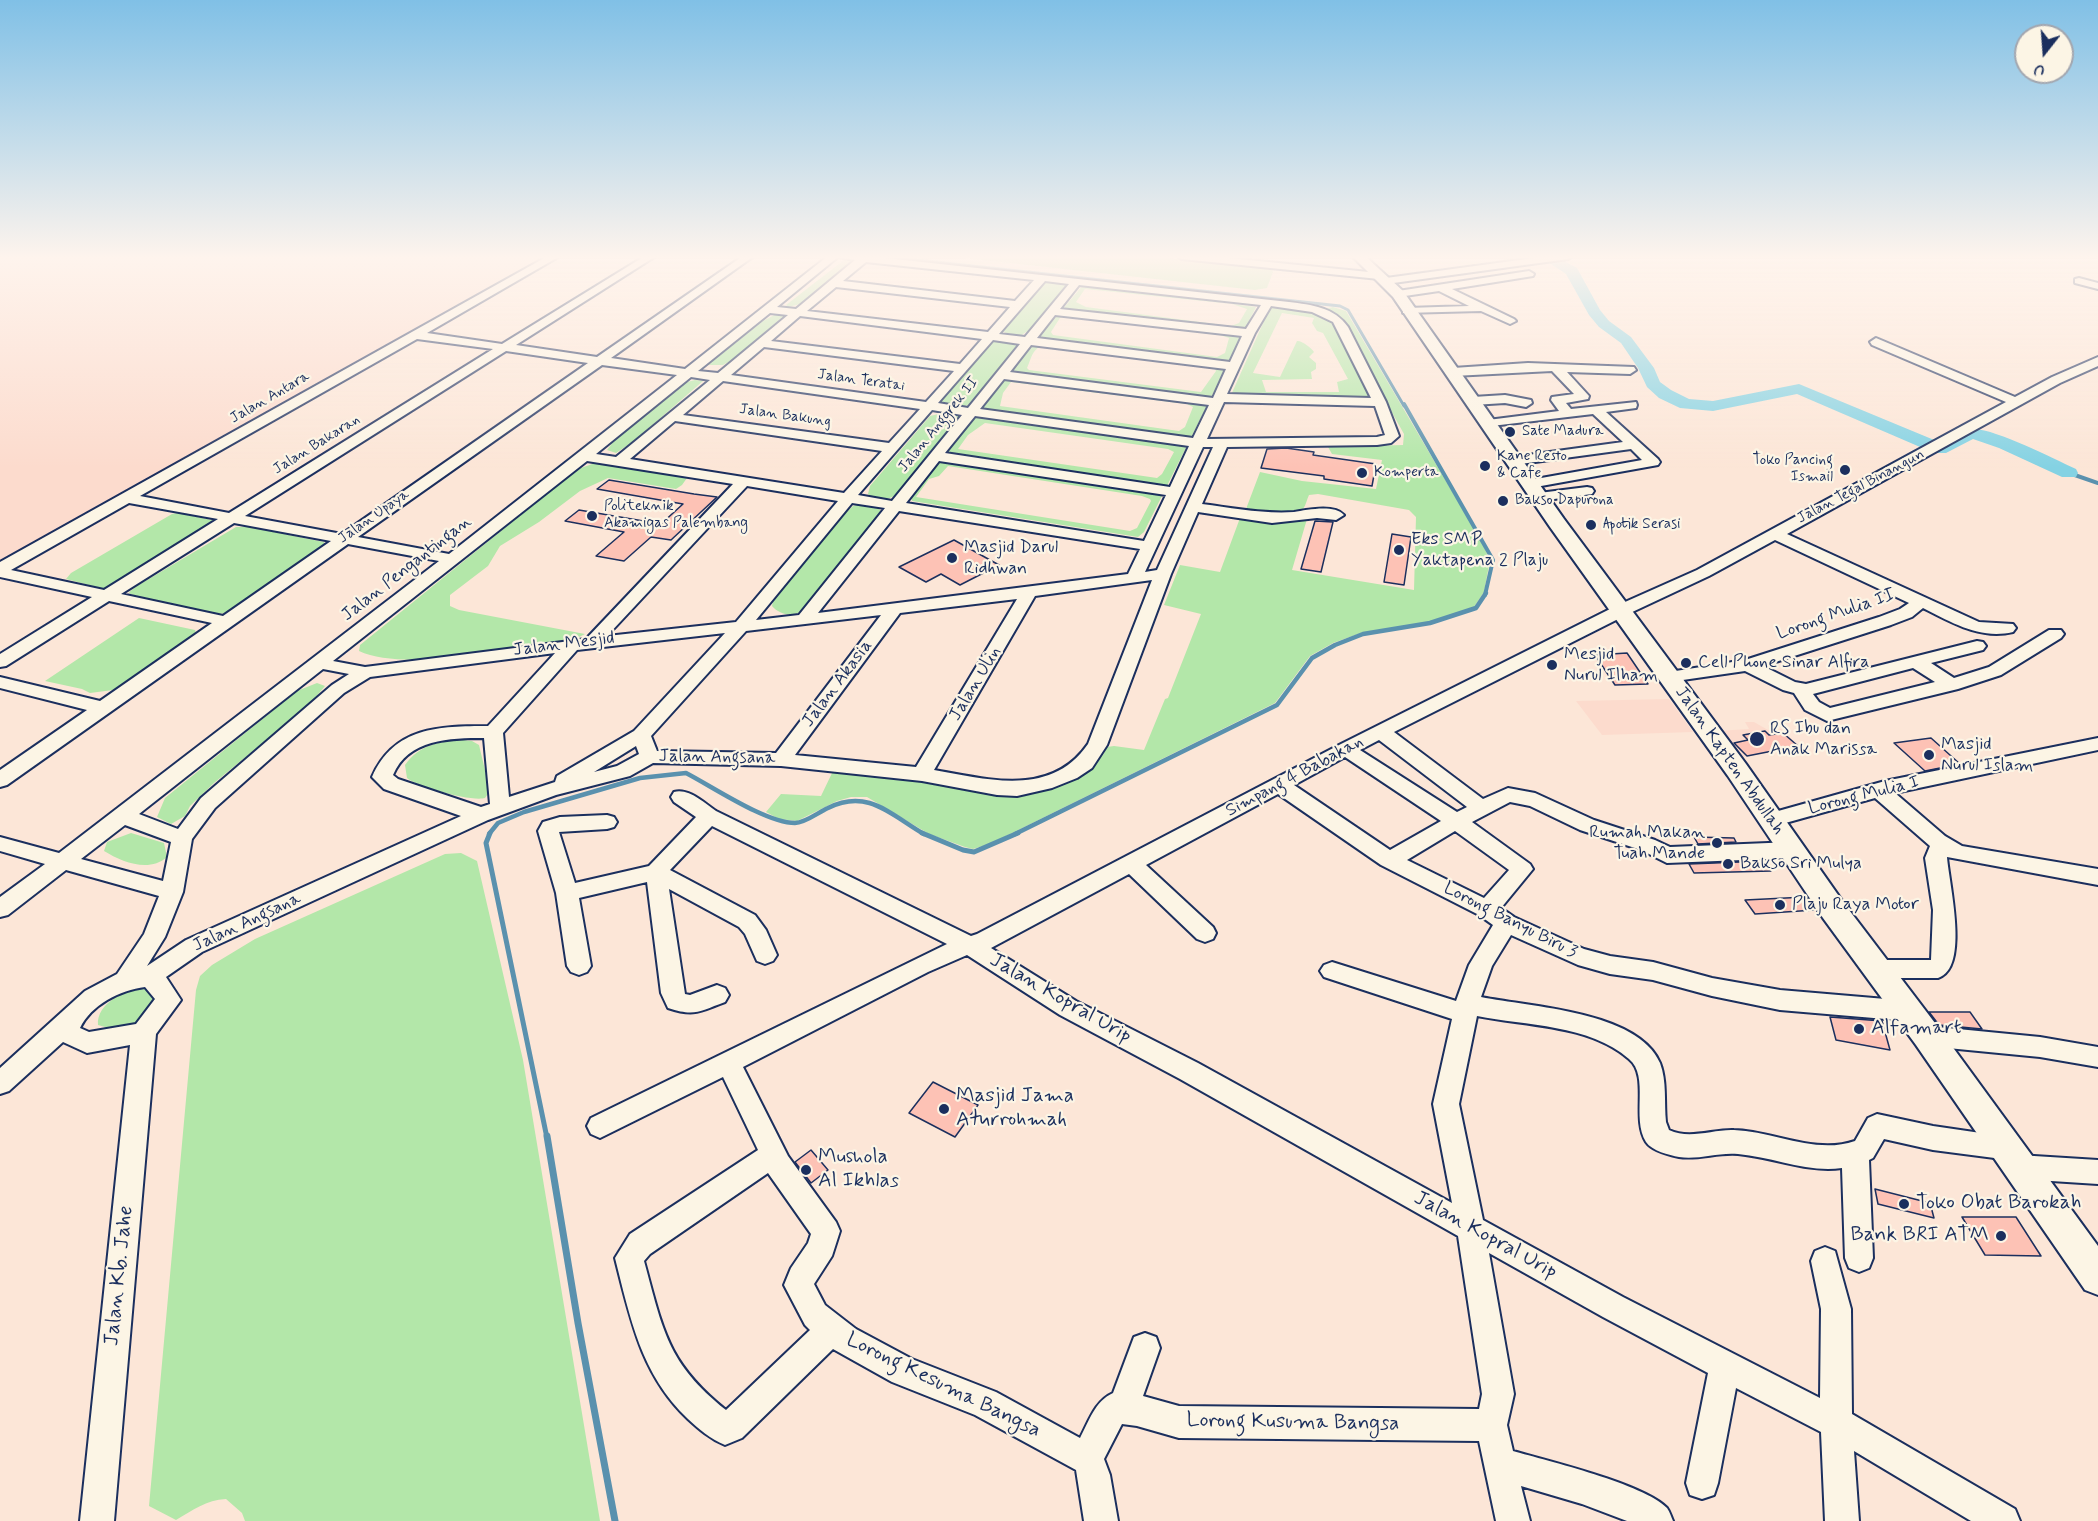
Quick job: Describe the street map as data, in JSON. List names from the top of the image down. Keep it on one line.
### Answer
{"streets":{"main road":["Jalan Kapten Abdullah"],"street":["Jalan Teratai","Jalan Antara","Jalan Bakung","Jalan Anggrek II","Jalan Bakaran","Jalan Tegal Binangun","Jalan Upaya","Jalan Pengantingan","Lorong Mulia II","Jalan Mesjid","Jalan Akasia","Jalan Ulin","Jalan Angsana","Simpang 4 Babakan","Lorong Mulia I","Lorong Banyu Biru 3","Jalan Kopral Urip","Jalan Kb. Jahe","Lorong Kesuma Bangsa","Lorong Kusuma Bangsa"]},"crossings":[["Jalan Teratai","Jalan Antara"],["Jalan Teratai","Jalan Anggrek II"],["Jalan Teratai","Jalan Bakaran"],["Jalan Teratai","Jalan Upaya"],["Jalan Teratai","Jalan Pengantingan"],["Jalan Teratai","Jalan Angsana"],["Jalan Anggrek II","Jalan Mesjid"],["Jalan Tegal Binangun","Lorong Mulia II"],["Jalan Tegal Binangun","Jalan Kapten Abdullah"],["Jalan Tegal Binangun","Simpang 4 Babakan"],["Lorong Mulia II","Jalan Kapten Abdullah"],["Jalan Mesjid","Jalan Akasia"],["Jalan Mesjid","Jalan Ulin"],["Jalan Mesjid","Jalan Angsana"],["Jalan Akasia","Jalan Angsana"],["Jalan Ulin","Jalan Angsana"],["Jalan Kapten Abdullah","Simpang 4 Babakan"],["Jalan Kapten Abdullah","Lorong Mulia I"],["Jalan Kapten Abdullah","Lorong Banyu Biru 3"],["Simpang 4 Babakan","Lorong Banyu Biru 3"],["Simpang 4 Babakan","Jalan Kopral Urip"]],"places":["Sate Madura","Kane Resto & Cafe","Toko Pancing Ismail","Komperta","Bakso Dapurona","Politeknik Akamigas Palembang","Apotik Serasi","Eks SMP Yaktapena 2 Plaju","Masjid Darul Ridhwan","Cell Phone Sinar Alfira","Mesjid Nurul Ilham","RS Ibu dan Anak Marissa","Masjid Nurul Islam","Rumah Makan Tuah Mande","Bakso Sri Mulya","Plaju Raya Motor","Alfamart","Masjid Jama Aturrohmah","Mushola Al Ikhlas","Toko Obat Barokah","Bank BRI ATM"],"north":"bottom"}
